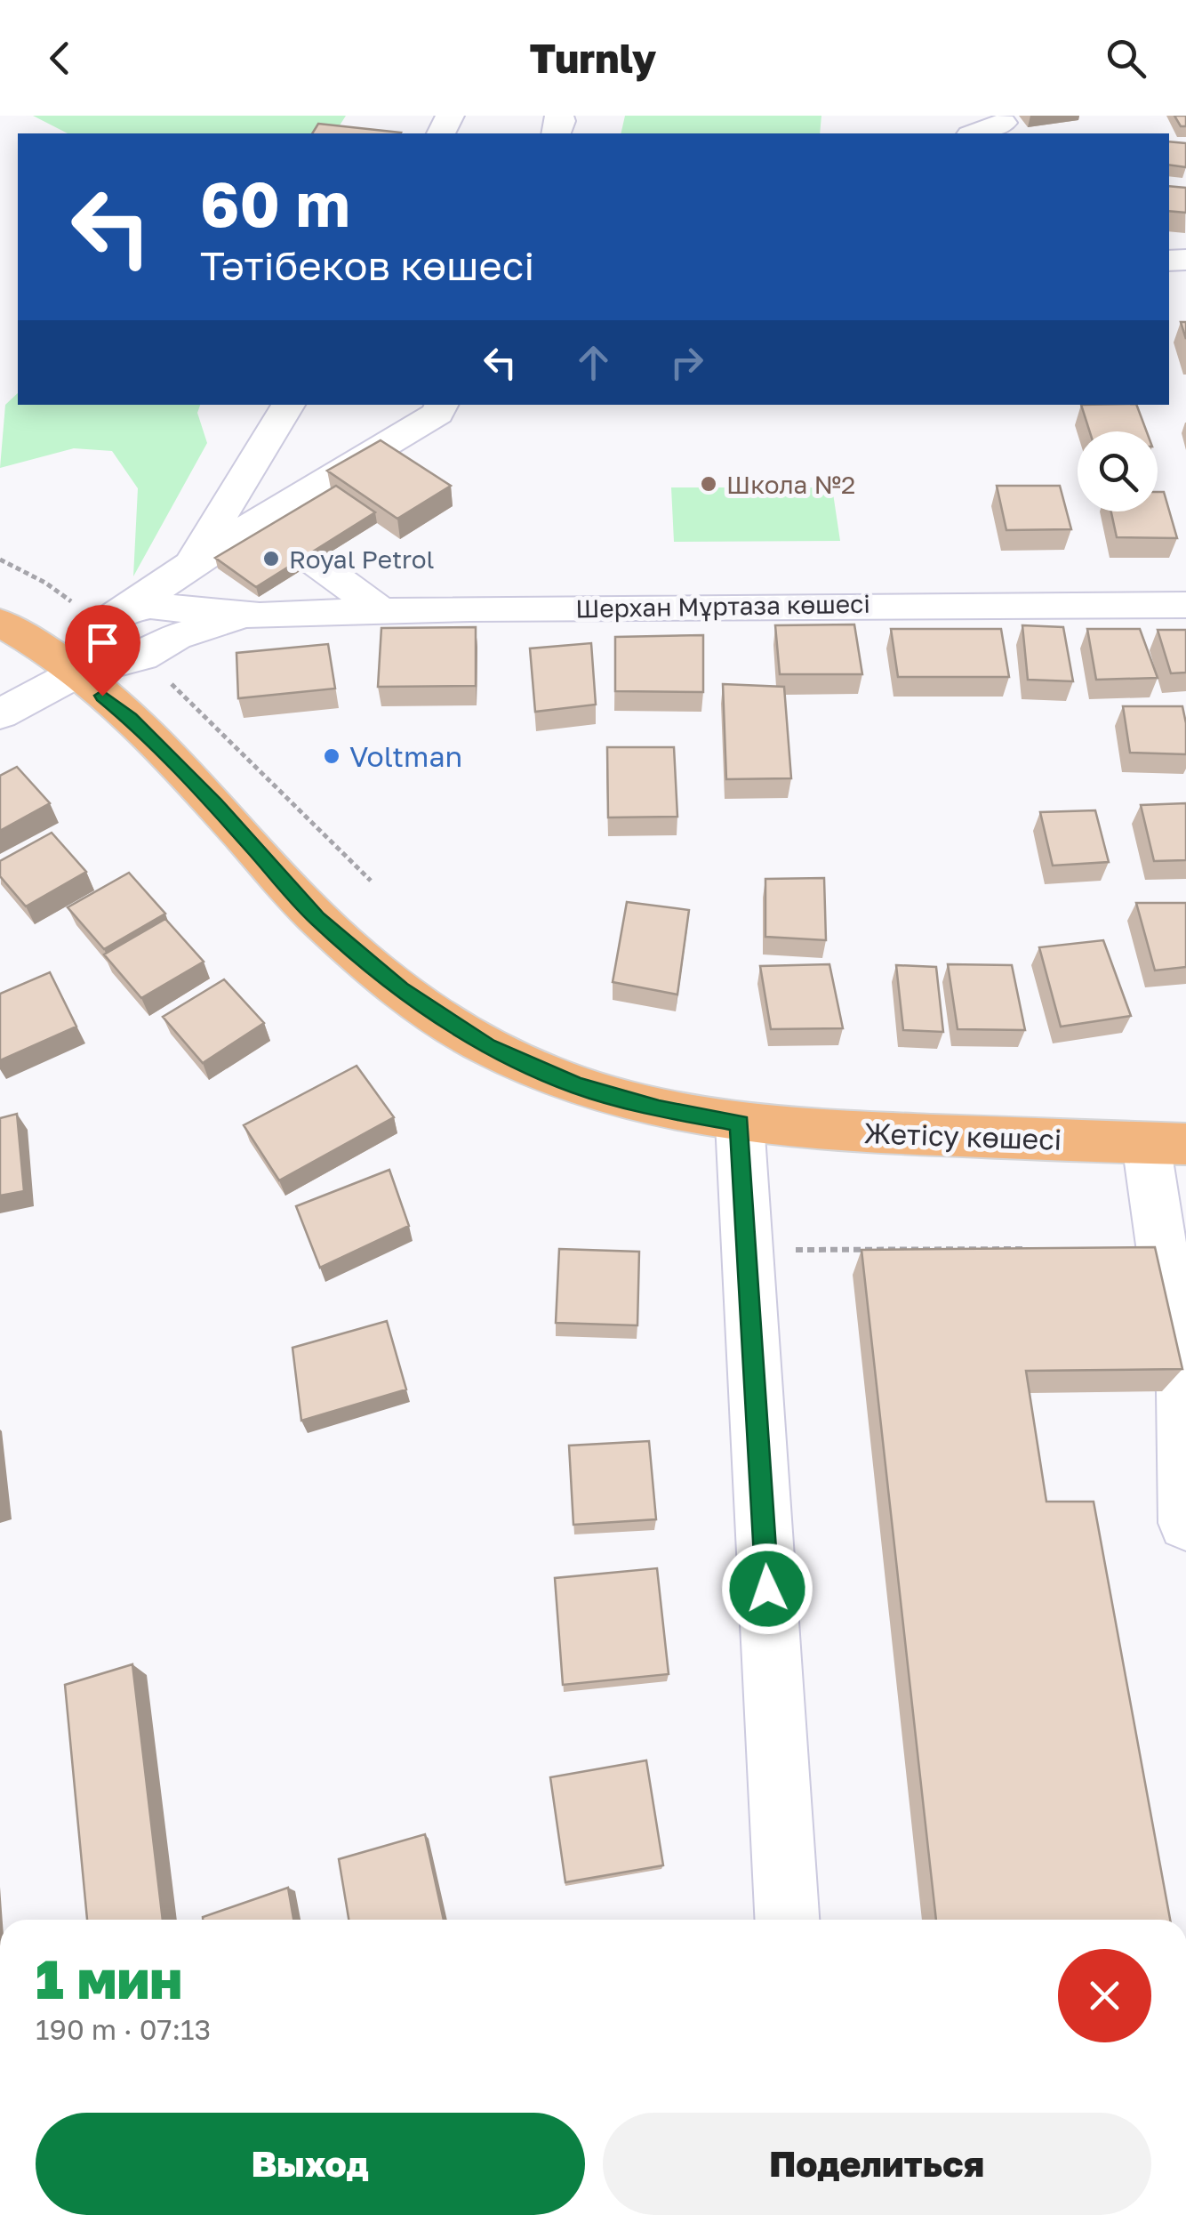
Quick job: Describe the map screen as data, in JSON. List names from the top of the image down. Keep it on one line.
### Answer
{"streets":{"main road":["Жетісу көшесі"],"street":["Шерхан Мұртаза көшесі"]},"places":["Школа №2","Royal Petrol","Voltman"],"page":{"header":"Turnly","turn":["60 m","Тәтібеков көшесі"],"heading":["1 мин","190 m · 07:13"],"buttons":["Выход","Поделиться"]}}
